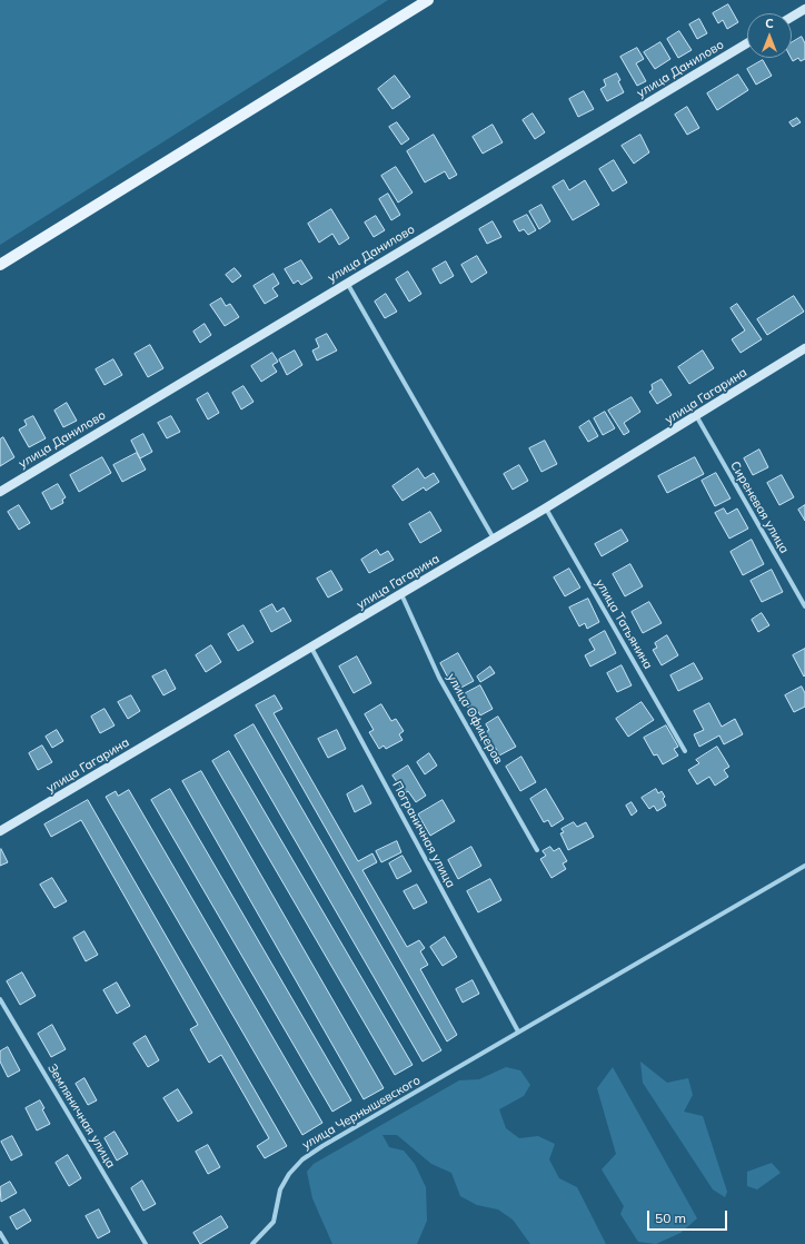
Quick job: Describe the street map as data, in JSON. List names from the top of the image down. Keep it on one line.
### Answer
{"streets":{"street":["улица Данилово","улица Гагарина","Сиреневая улица","улица Татьянина","улица Офицеров","Пограничная улица","улица Чернышевского","Земляничная улица"]},"crossings":[["улица Гагарина","Сиреневая улица"],["улица Гагарина","улица Татьянина"],["улица Гагарина","улица Офицеров"],["улица Гагарина","Пограничная улица"],["Пограничная улица","улица Чернышевского"]],"scale_bar":"50 m","north":"top"}
